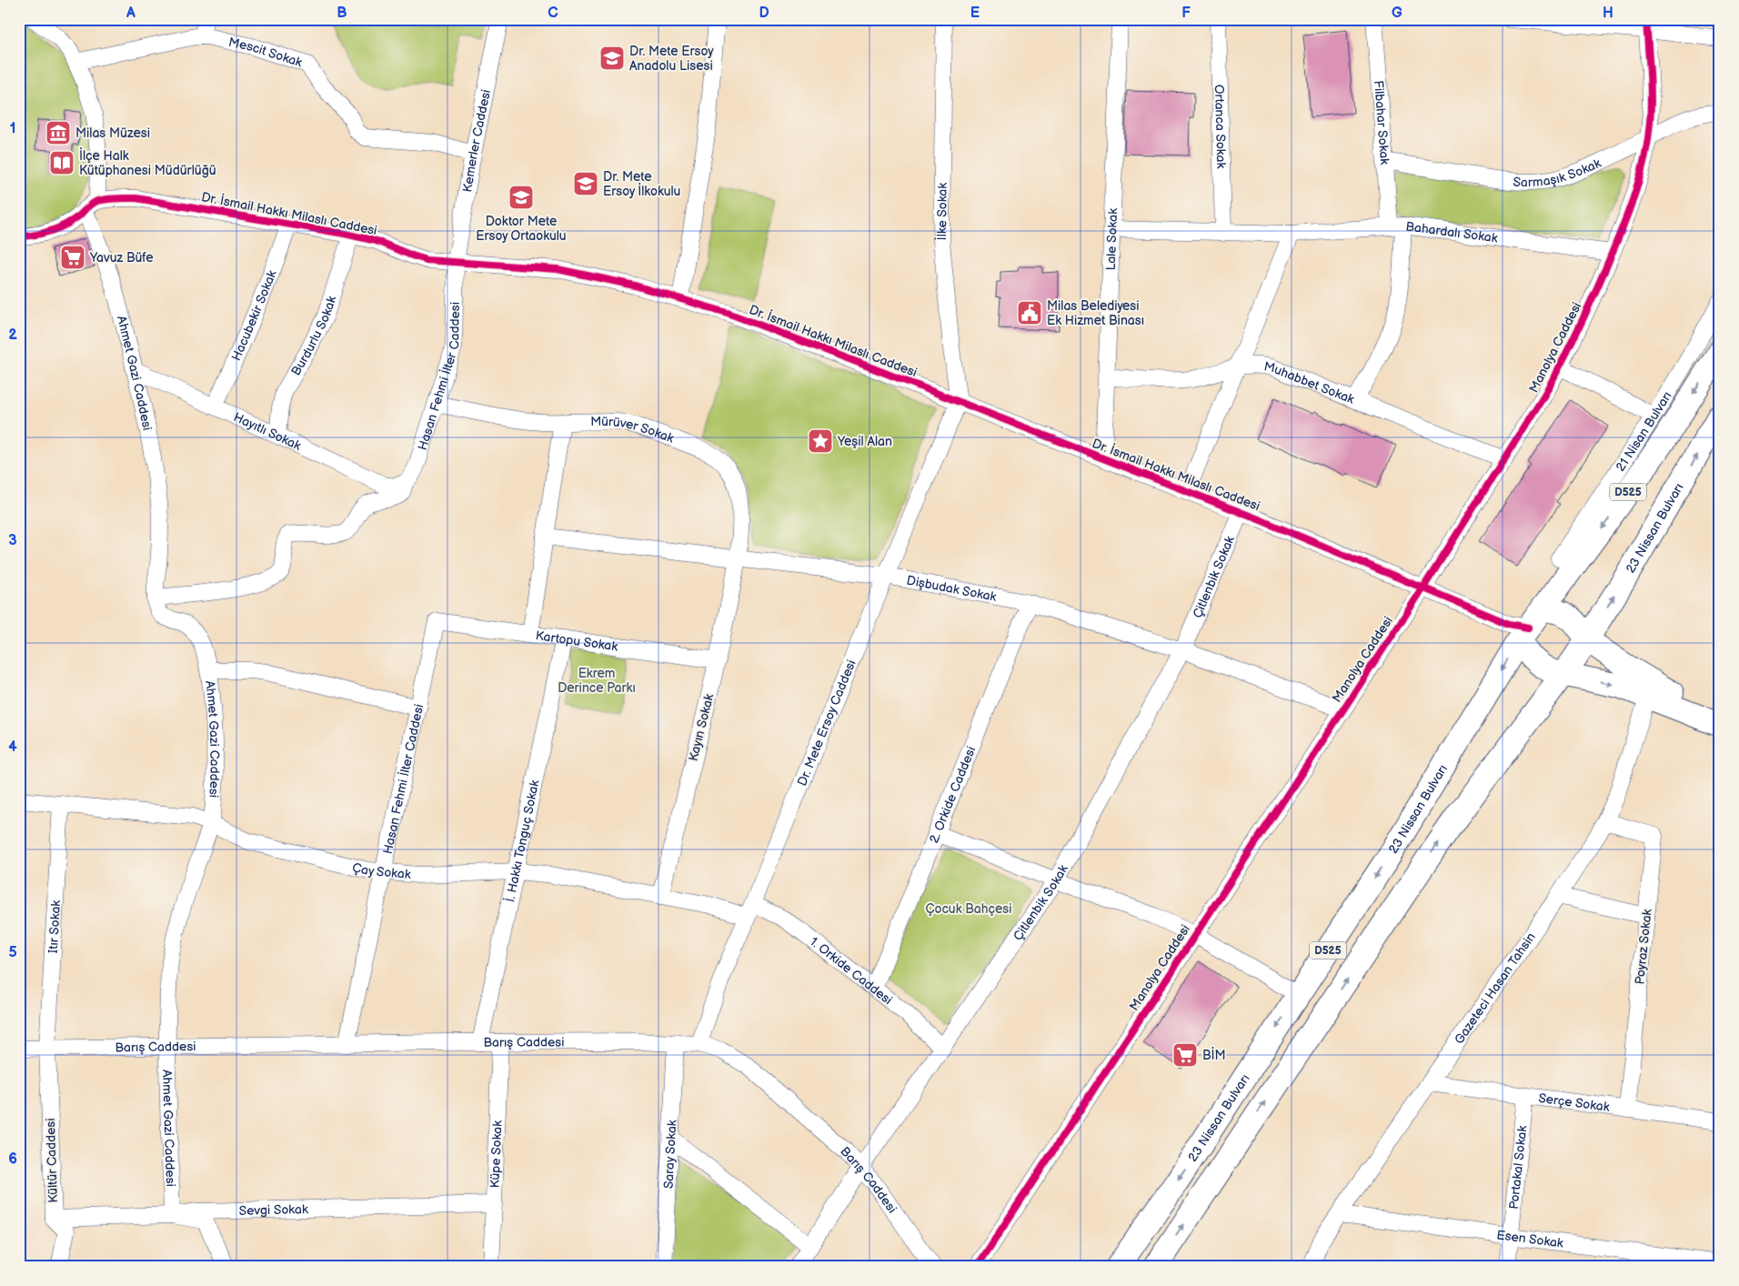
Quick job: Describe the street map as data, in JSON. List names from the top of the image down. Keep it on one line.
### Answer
{"streets":{"highway":["D525","23 Nissan Bulvarı"],"street":["Mescit Sokak","Filbahar Sokak","Ortanca Sokak","Kemerler Caddesi","Sarmaşık Sokak","İlke Sokak","Dr. İsmail Hakkı Milaslı Caddesi","Bahardalı Sokak","Lale Sokak","Hacubekir Sokak","Burdurlu Sokak","Manolya Caddesi","Ahmet Gazi Caddesi","Hasan Fehmi İlter Caddesi","Muhabbet Sokak","Hayıtlı Sokak","Mürüver Sokak","21 Nisan Bulvarı","Çitlenbik Sokak","Dişbudak Sokak","Kartopu Sokak","Dr. Mete Ersoy Caddesi","Kayın Sokak","2. Orkide Caddesi","İ. Hakkı Tonguç Sokak","Çay Sokak","Itır Sokak","Poyraz Sokak","1. Orkide Caddesi","Gazeteci Hasan Tahsin","Barış Caddesi","Serçe Sokak","Küpe Sokak","Saray Sokak","Kültür Caddesi","Portakal Sokak","Sevgi Sokak","Esen Sokak"]},"crossings":[["Mescit Sokak","Kemerler Caddesi"],["Filbahar Sokak","Sarmaşık Sokak"],["Filbahar Sokak","Bahardalı Sokak"],["Filbahar Sokak","Muhabbet Sokak"],["Ortanca Sokak","Bahardalı Sokak"],["Kemerler Caddesi","Dr. İsmail Hakkı Milaslı Caddesi"],["Kemerler Caddesi","Hasan Fehmi İlter Caddesi"],["Sarmaşık Sokak","Manolya Caddesi"],["İlke Sokak","Dr. İsmail Hakkı Milaslı Caddesi"],["İlke Sokak","Dr. Mete Ersoy Caddesi"],["Dr. İsmail Hakkı Milaslı Caddesi","Lale Sokak"],["Dr. İsmail Hakkı Milaslı Caddesi","Hacubekir Sokak"],["Dr. İsmail Hakkı Milaslı Caddesi","Burdurlu Sokak"],["Dr. İsmail Hakkı Milaslı Caddesi","Manolya Caddesi"],["Dr. İsmail Hakkı Milaslı Caddesi","Ahmet Gazi Caddesi"],["Dr. İsmail Hakkı Milaslı Caddesi","Hasan Fehmi İlter Caddesi"],["Dr. İsmail Hakkı Milaslı Caddesi","D525"],["Dr. İsmail Hakkı Milaslı Caddesi","23 Nissan Bulvarı"],["Dr. İsmail Hakkı Milaslı Caddesi","Çitlenbik Sokak"],["Dr. İsmail Hakkı Milaslı Caddesi","Dr. Mete Ersoy Caddesi"],["Bahardalı Sokak","Lale Sokak"],["Bahardalı Sokak","Manolya Caddesi"],["Lale Sokak","Muhabbet Sokak"],["Hacubekir Sokak","Hayıtlı Sokak"],["Burdurlu Sokak","Hayıtlı Sokak"],["Manolya Caddesi","Muhabbet Sokak"],["Manolya Caddesi","Dişbudak Sokak"],["Ahmet Gazi Caddesi","Hasan Fehmi İlter Caddesi"],["Ahmet Gazi Caddesi","Hayıtlı Sokak"],["Ahmet Gazi Caddesi","Çay Sokak"],["Ahmet Gazi Caddesi","Barış Caddesi"],["Ahmet Gazi Caddesi","Sevgi Sokak"],["Hasan Fehmi İlter Caddesi","Hayıtlı Sokak"],["Hasan Fehmi İlter Caddesi","Mürüver Sokak"],["Hasan Fehmi İlter Caddesi","Kartopu Sokak"],["Hasan Fehmi İlter Caddesi","Çay Sokak"],["Hasan Fehmi İlter Caddesi","Barış Caddesi"],["Mürüver Sokak","Dişbudak Sokak"],["Mürüver Sokak","Kayın Sokak"],["D525","23 Nissan Bulvarı"],["Çitlenbik Sokak","Dişbudak Sokak"],["Çitlenbik Sokak","1. Orkide Caddesi"],["Çitlenbik Sokak","Barış Caddesi"],["Dişbudak Sokak","Dr. Mete Ersoy Caddesi"],["Dişbudak Sokak","Kayın Sokak"],["Dişbudak Sokak","2. Orkide Caddesi"],["Kartopu Sokak","Kayın Sokak"],["Kartopu Sokak","İ. Hakkı Tonguç Sokak"],["Dr. Mete Ersoy Caddesi","Çay Sokak"],["Dr. Mete Ersoy Caddesi","1. Orkide Caddesi"],["Dr. Mete Ersoy Caddesi","Barış Caddesi"],["Kayın Sokak","Çay Sokak"],["2. Orkide Caddesi","1. Orkide Caddesi"],["İ. Hakkı Tonguç Sokak","Çay Sokak"],["İ. Hakkı Tonguç Sokak","Barış Caddesi"],["Çay Sokak","Itır Sokak"],["Çay Sokak","1. Orkide Caddesi"],["Itır Sokak","Barış Caddesi"],["Itır Sokak","Kültür Caddesi"],["Poyraz Sokak","Gazeteci Hasan Tahsin"],["Poyraz Sokak","Serçe Sokak"],["Gazeteci Hasan Tahsin","Serçe Sokak"],["Gazeteci Hasan Tahsin","Esen Sokak"],["Barış Caddesi","Küpe Sokak"],["Barış Caddesi","Saray Sokak"],["Barış Caddesi","Kültür Caddesi"],["Serçe Sokak","Portakal Sokak"],["Küpe Sokak","Sevgi Sokak"],["Kültür Caddesi","Sevgi Sokak"],["Portakal Sokak","Esen Sokak"]],"parks":["Ekrem Derince Parkı","Çocuk Bahçesi"],"places":{"school or university":["Dr. Mete Ersoy Anadolu Lisesi","Dr. Mete Ersoy İlkokulu","Doktor Mete Ersoy Ortaokulu"],"museum":["Milas Müzesi"],"library":["İlçe Halk Kütüphanesi Müdürlüğü"],"supermarket":["Yavuz Büfe","BİM"],"public building":["Milas Belediyesi Ek Hizmet Binası"],"place":["Yeşil Alan"]},"grid":{"columns":["A","B","C","D","E","F","G","H"],"rows":["1","2","3","4","5","6"]}}
